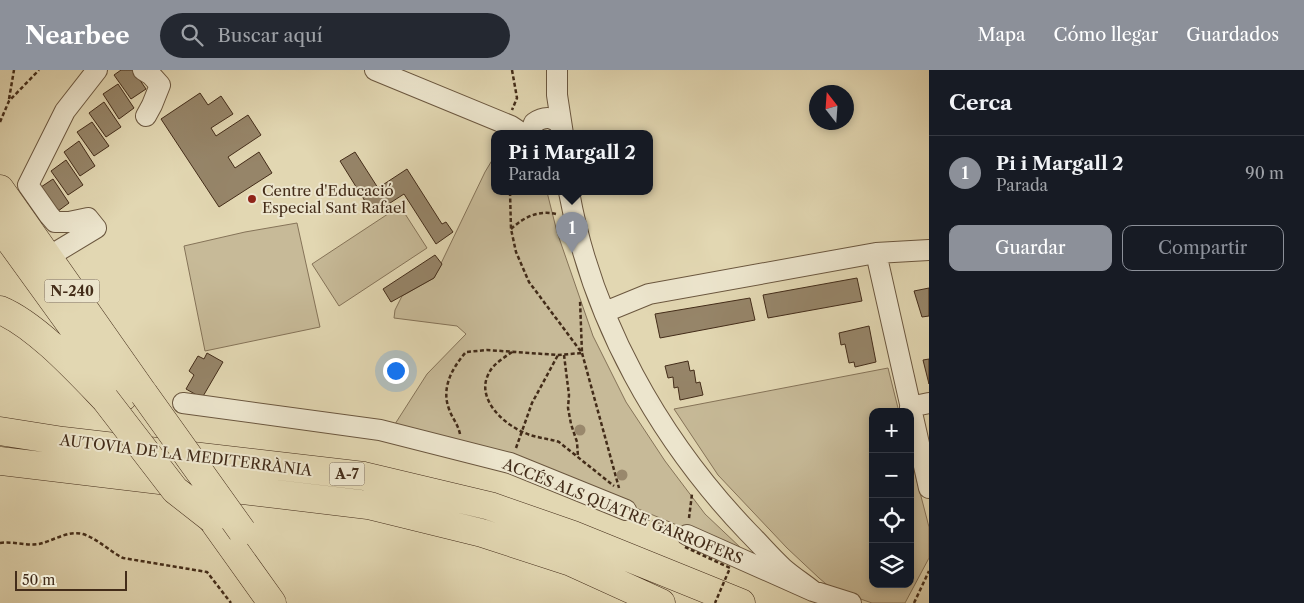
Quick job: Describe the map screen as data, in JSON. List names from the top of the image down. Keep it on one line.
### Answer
{"streets":{"highway":["N-240","AUTOVIA DE LA MEDITERRÀNIA","A-7"],"street":["ACCÉS ALS QUATRE GARROFERS"]},"places":["Centre d'Educació Especial Sant Rafael"],"scale_bar":"50 m","north":"top","page":{"header":"Nearbee","search":"Buscar aquí","nav":["Mapa","Cómo llegar","Guardados"],"heading":"Cerca","popup":["Pi i Margall 2","Parada"],"list":[{"mark":"1","name":"Pi i Margall 2","note":"Parada","value":"90 m"}],"buttons":["Guardar","Compartir"],"pins":"1","map_buttons":["+","−"],"scale":"50 m"}}
